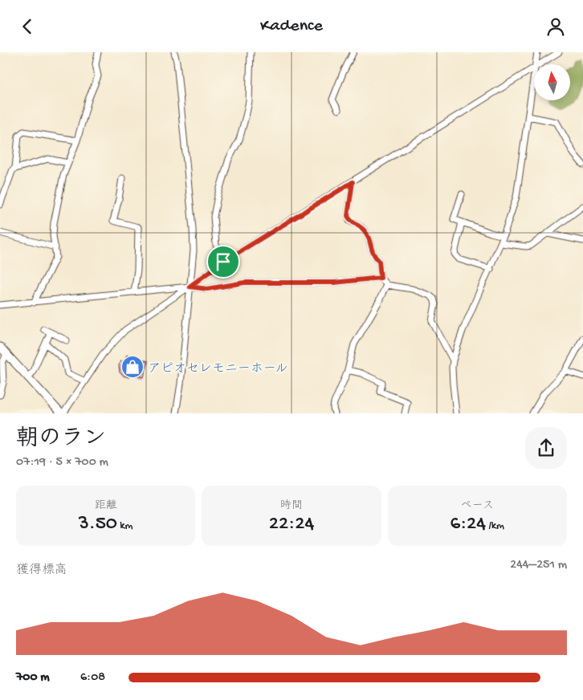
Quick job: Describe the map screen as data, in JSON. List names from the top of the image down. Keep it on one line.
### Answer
{"places":{"shop":["アピオセレモニーホール"]},"north":"top","page":{"header":"Kadence","heading":["朝のラン","07:19 · 5 × 700 m"],"stats":[["距離","3.50 km"],["時間","22:24"],["ペース","6:24 /km"]],"chart":["獲得標高","244–251 m"],"list":[{"name":"700 m","note":"6:08"}]}}
